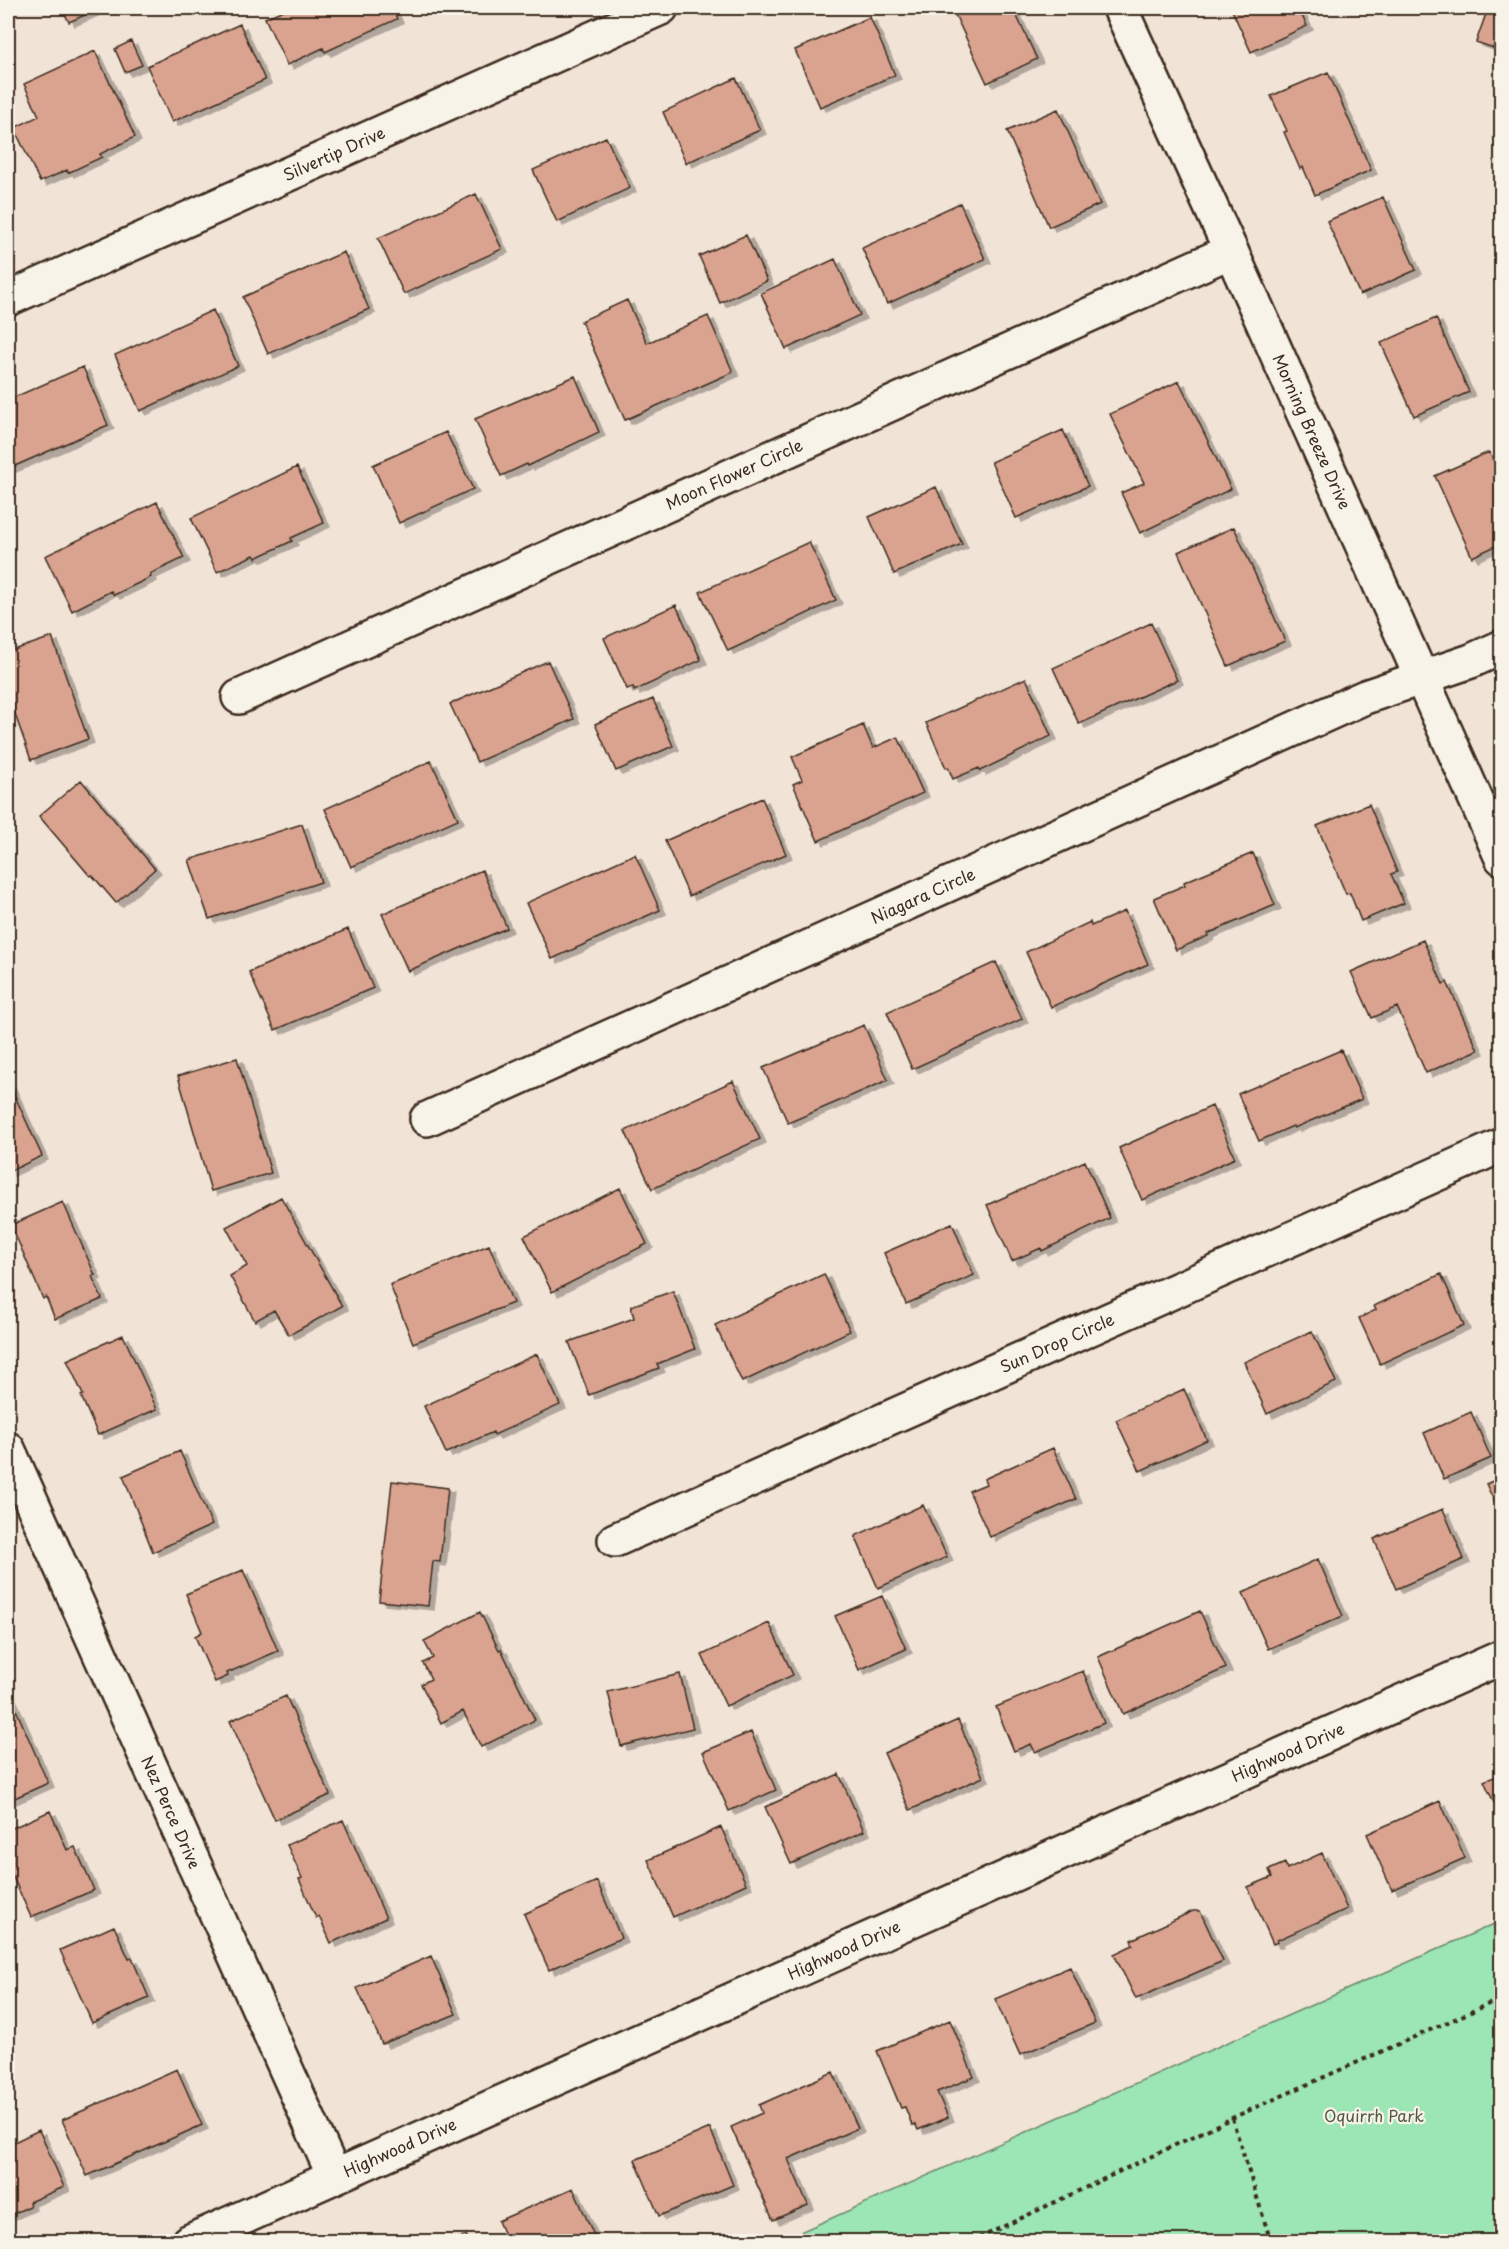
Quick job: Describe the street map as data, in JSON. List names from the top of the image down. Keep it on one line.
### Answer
{"streets":{"street":["Silvertip Drive","Morning Breeze Drive","Moon Flower Circle","Niagara Circle","Sun Drop Circle","Highwood Drive","Nez Perce Drive"]},"crossings":[["Morning Breeze Drive","Moon Flower Circle"],["Morning Breeze Drive","Niagara Circle"],["Highwood Drive","Nez Perce Drive"]],"parks":["Oquirrh Park"]}
